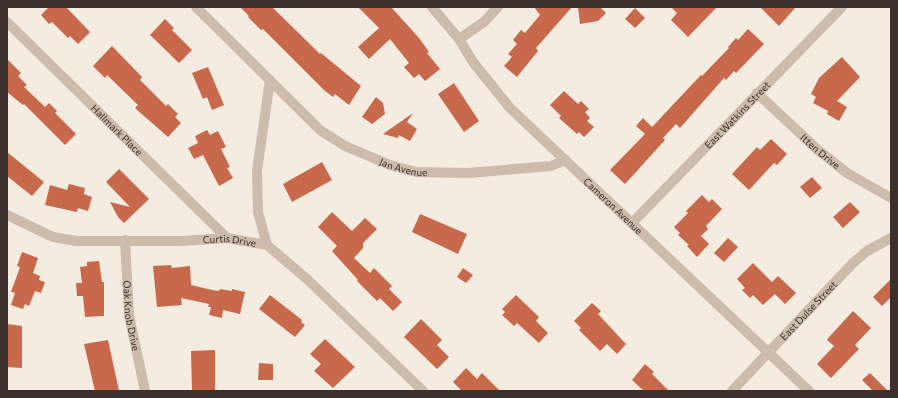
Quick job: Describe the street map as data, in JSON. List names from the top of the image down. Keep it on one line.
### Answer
{"streets":{"street":["East Watkins Street","Hallmark Place","Itten Drive","Jan Avenue","Cameron Avenue","Curtis Drive","East Dulse Street","Oak Knob Drive"]},"crossings":[["East Watkins Street","Itten Drive"],["East Watkins Street","Cameron Avenue"],["Hallmark Place","Curtis Drive"],["Jan Avenue","Cameron Avenue"],["Cameron Avenue","East Dulse Street"],["Curtis Drive","Oak Knob Drive"]]}
